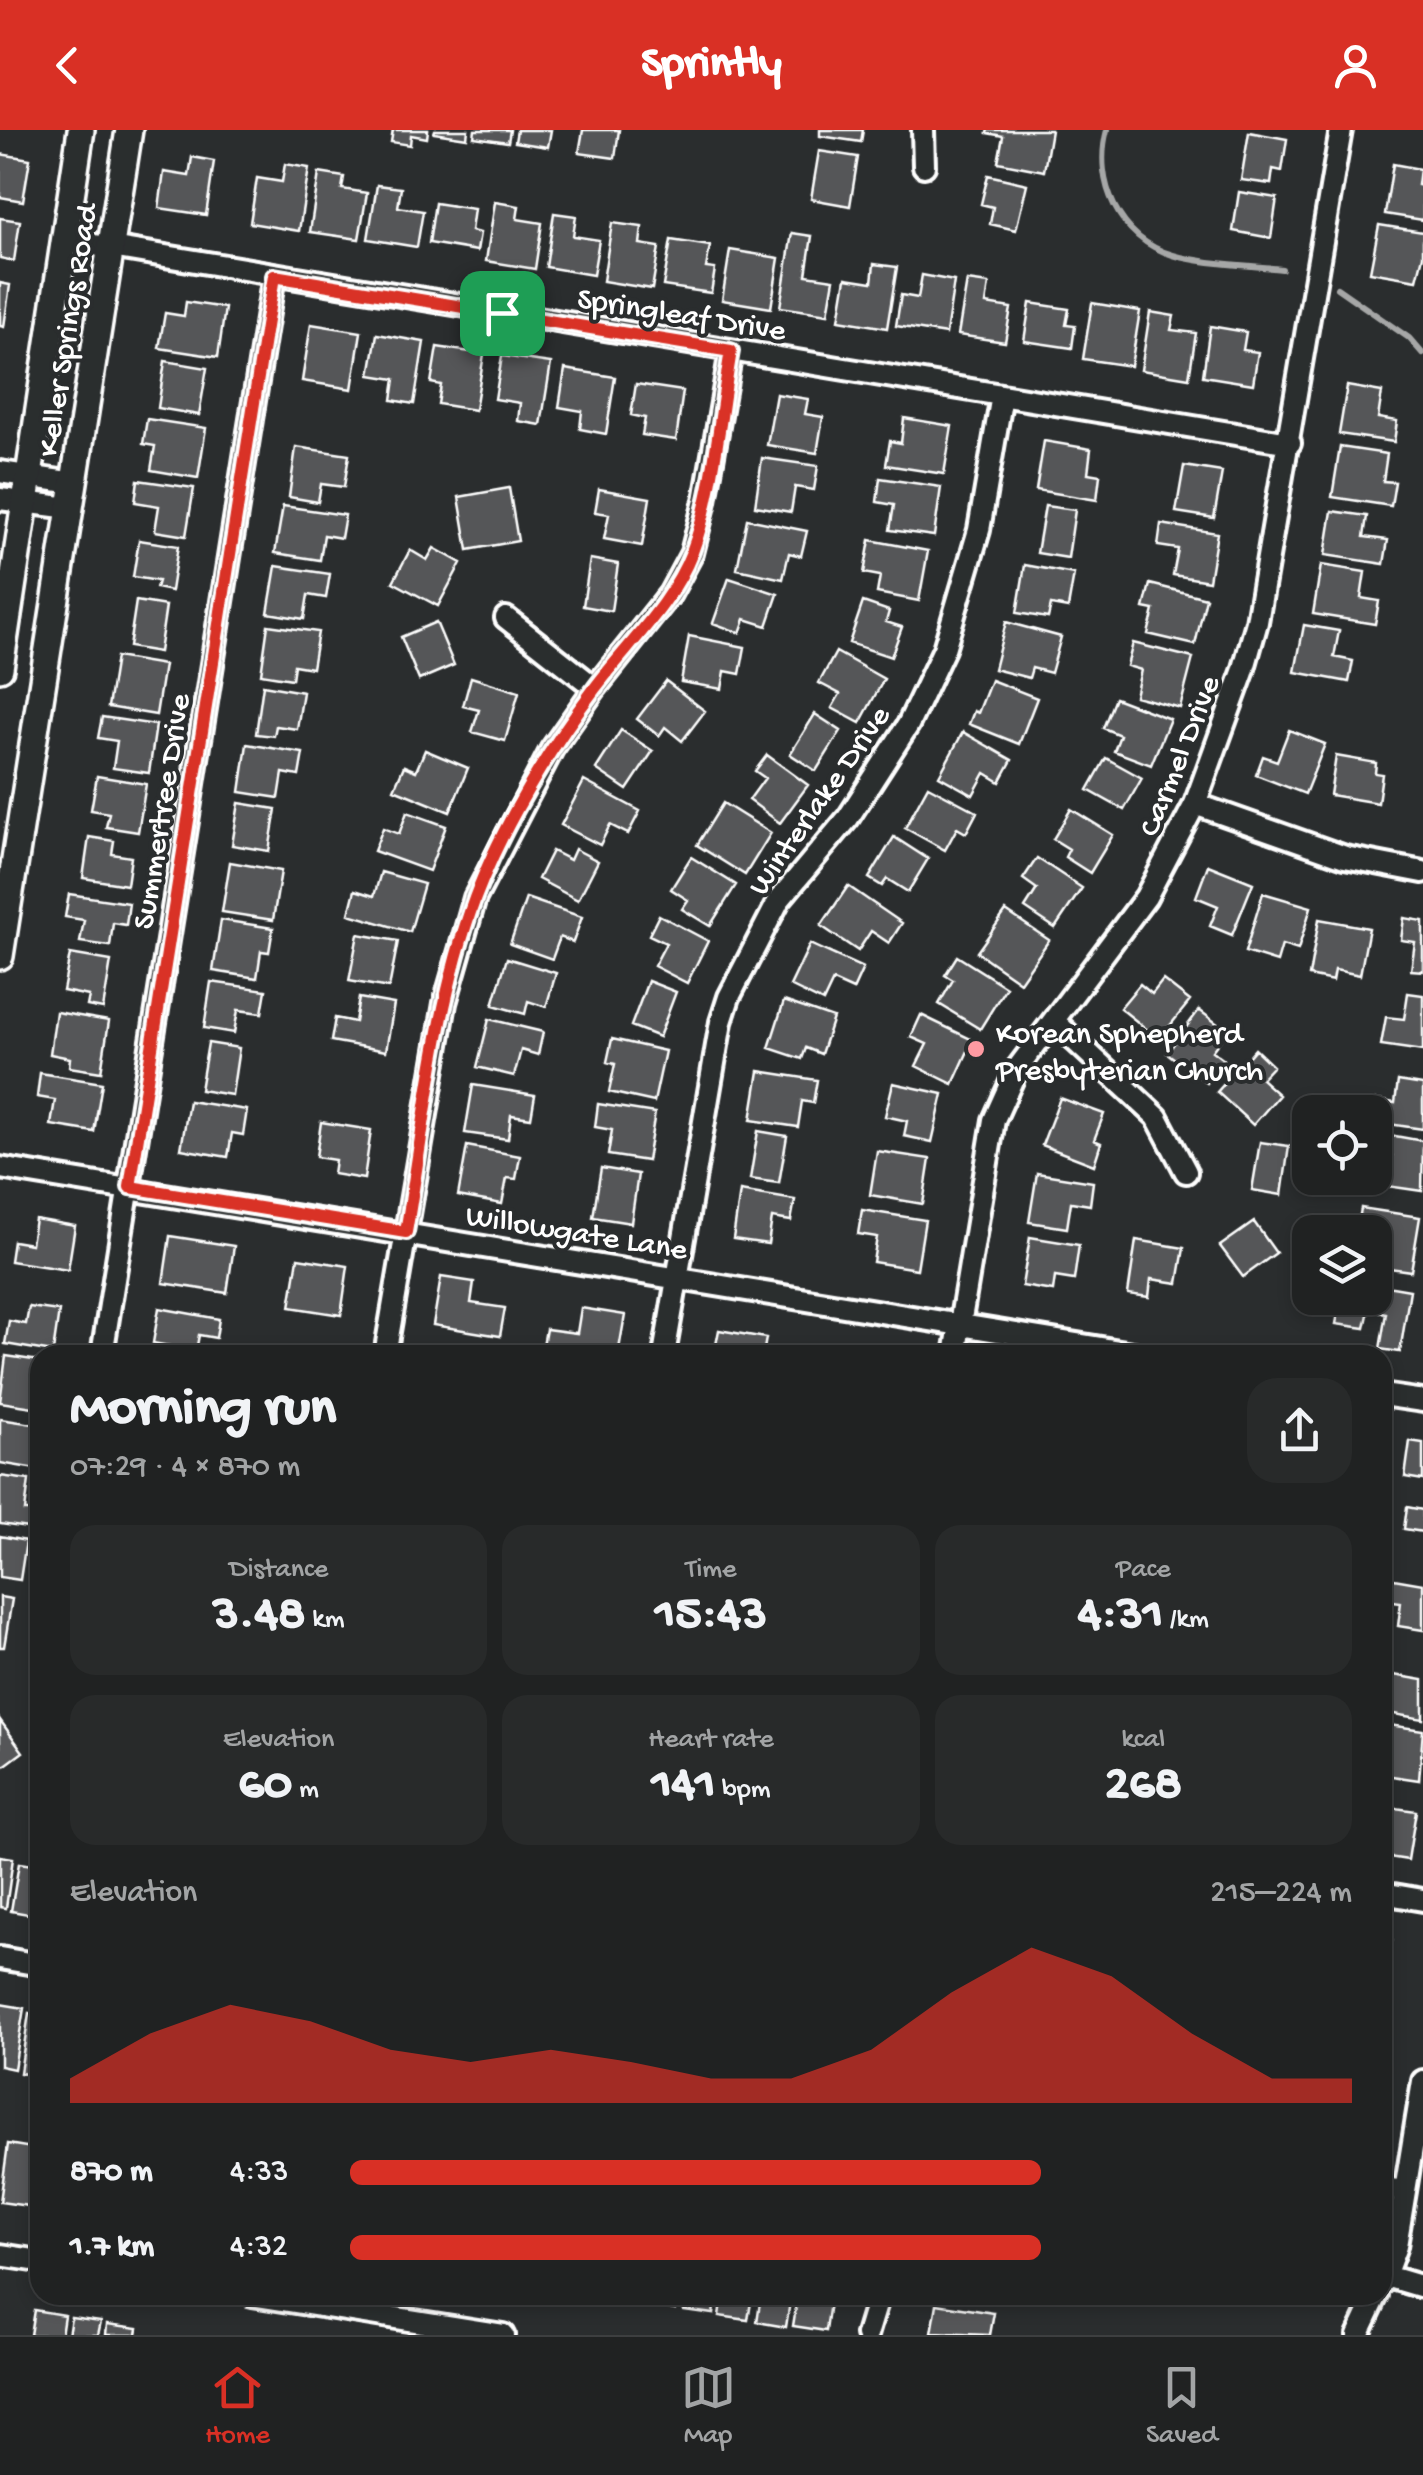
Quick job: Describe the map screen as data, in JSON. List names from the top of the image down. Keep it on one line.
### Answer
{"streets":{"main road":["Keller Springs Road"],"street":["Springleaf Drive","Carmel Drive","Winterlake Drive","Summertree Drive","Willowgate Lane"]},"crossings":[["Springleaf Drive","Keller Springs Road"],["Springleaf Drive","Carmel Drive"],["Springleaf Drive","Winterlake Drive"],["Springleaf Drive","Summertree Drive"],["Carmel Drive","Willowgate Lane"],["Winterlake Drive","Willowgate Lane"],["Summertree Drive","Willowgate Lane"]],"places":["Korean Sphepherd Presbyterian Church"],"page":{"header":"Sprintly","heading":["Morning run","07:29 · 4 × 870 m"],"stats":[["Distance","3.48 km"],["Time","15:43"],["Pace","4:31 /km"],["Elevation","60 m"],["Heart rate","141 bpm"],["kcal","268"]],"chart":["Elevation","215–224 m"],"list":[{"name":"870 m","note":"4:33"},{"name":"1.7 km","note":"4:32"}],"tabs":["Home","Map","Saved"]}}
